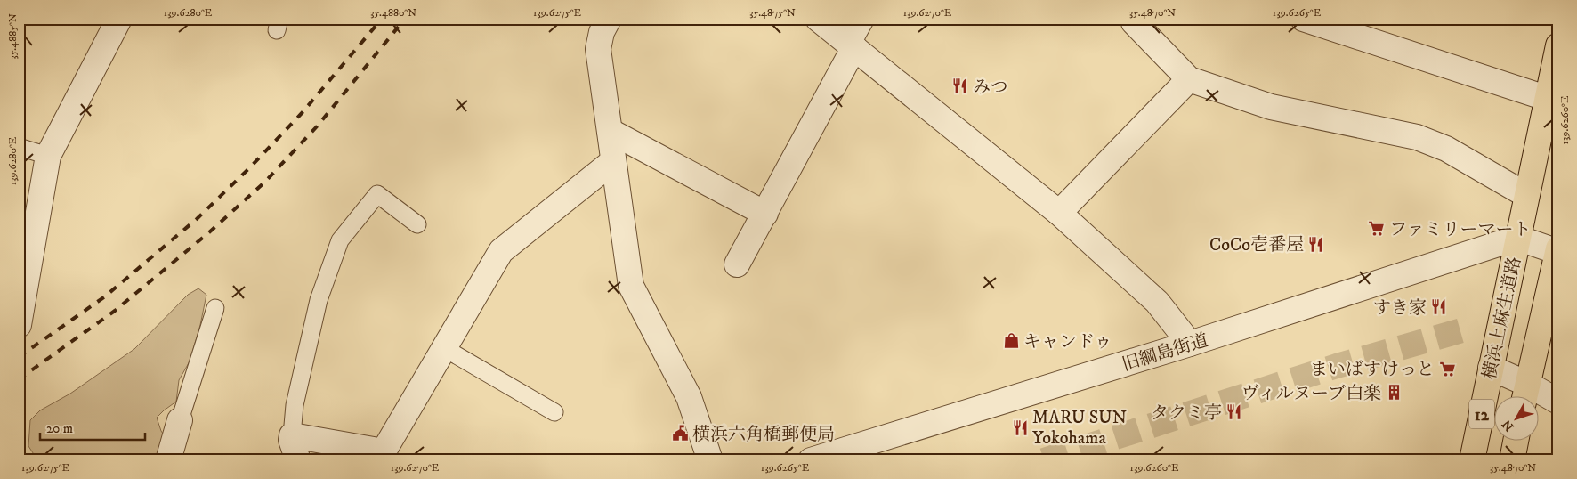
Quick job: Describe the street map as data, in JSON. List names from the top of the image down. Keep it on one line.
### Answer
{"streets":{"main road":["横浜上麻生道路","12"],"street":["旧綱島街道"]},"crossings":[["横浜上麻生道路","旧綱島街道"]],"places":{"restaurant":["みつ","CoCo壱番屋","すき家","タクミ亭","MARU SUN Yokohama"],"supermarket":["ファミリーマート","まいばすけっと"],"shop":["キャンドゥ"],"building":["ヴィルヌーブ白楽"],"public building":["横浜六角橋郵便局"]},"scale_bar":"20 m","north":"bottom left","coordinates":["139.6280°E","35.4880°N","139.6275°E","35.4875°N","139.6270°E","35.4870°N","139.6265°E","35.4885°N","139.6260°E"]}
